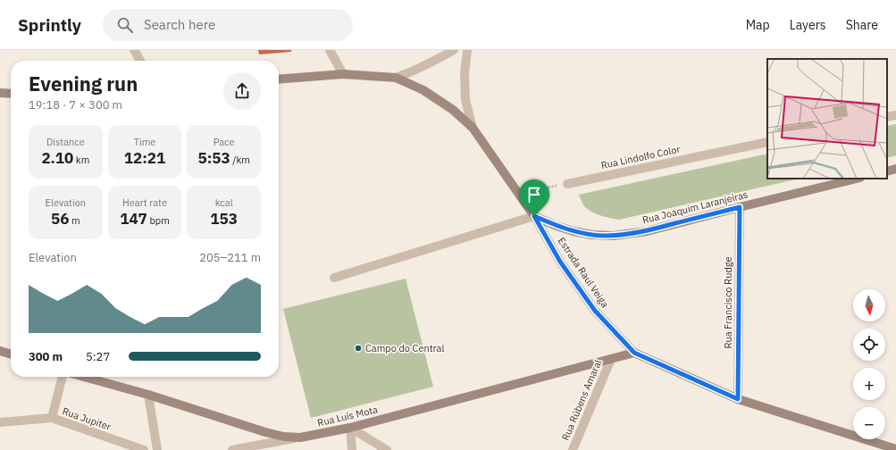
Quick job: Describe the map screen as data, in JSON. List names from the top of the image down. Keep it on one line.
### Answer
{"streets":{"main road":["Rua Joaquim Laranjeiras","Estrada Raul Veiga","Rua Luís Mota"],"street":["Rua Lindolfo Color","Rua Francisco Rudge","Rua Rúbens Amaral","Rua Jupiter"]},"crossings":[["Rua Joaquim Laranjeiras","Estrada Raul Veiga"],["Rua Joaquim Laranjeiras","Rua Francisco Rudge"],["Estrada Raul Veiga","Rua Francisco Rudge"],["Estrada Raul Veiga","Rua Luís Mota"],["Rua Rúbens Amaral","Rua Luís Mota"]],"places":["Campo do Central"],"north":"bottom","page":{"header":"Sprintly","search":"Search here","nav":["Map","Layers","Share"],"heading":["Evening run","19:18 · 7 × 300 m"],"stats":[["Distance","2.10 km"],["Time","12:21"],["Pace","5:53 /km"],["Elevation","56 m"],["Heart rate","147 bpm"],["kcal","153"]],"chart":["Elevation","205–211 m"],"map_buttons":["+","−"],"list":[{"name":"300 m","note":"5:27"}]}}
